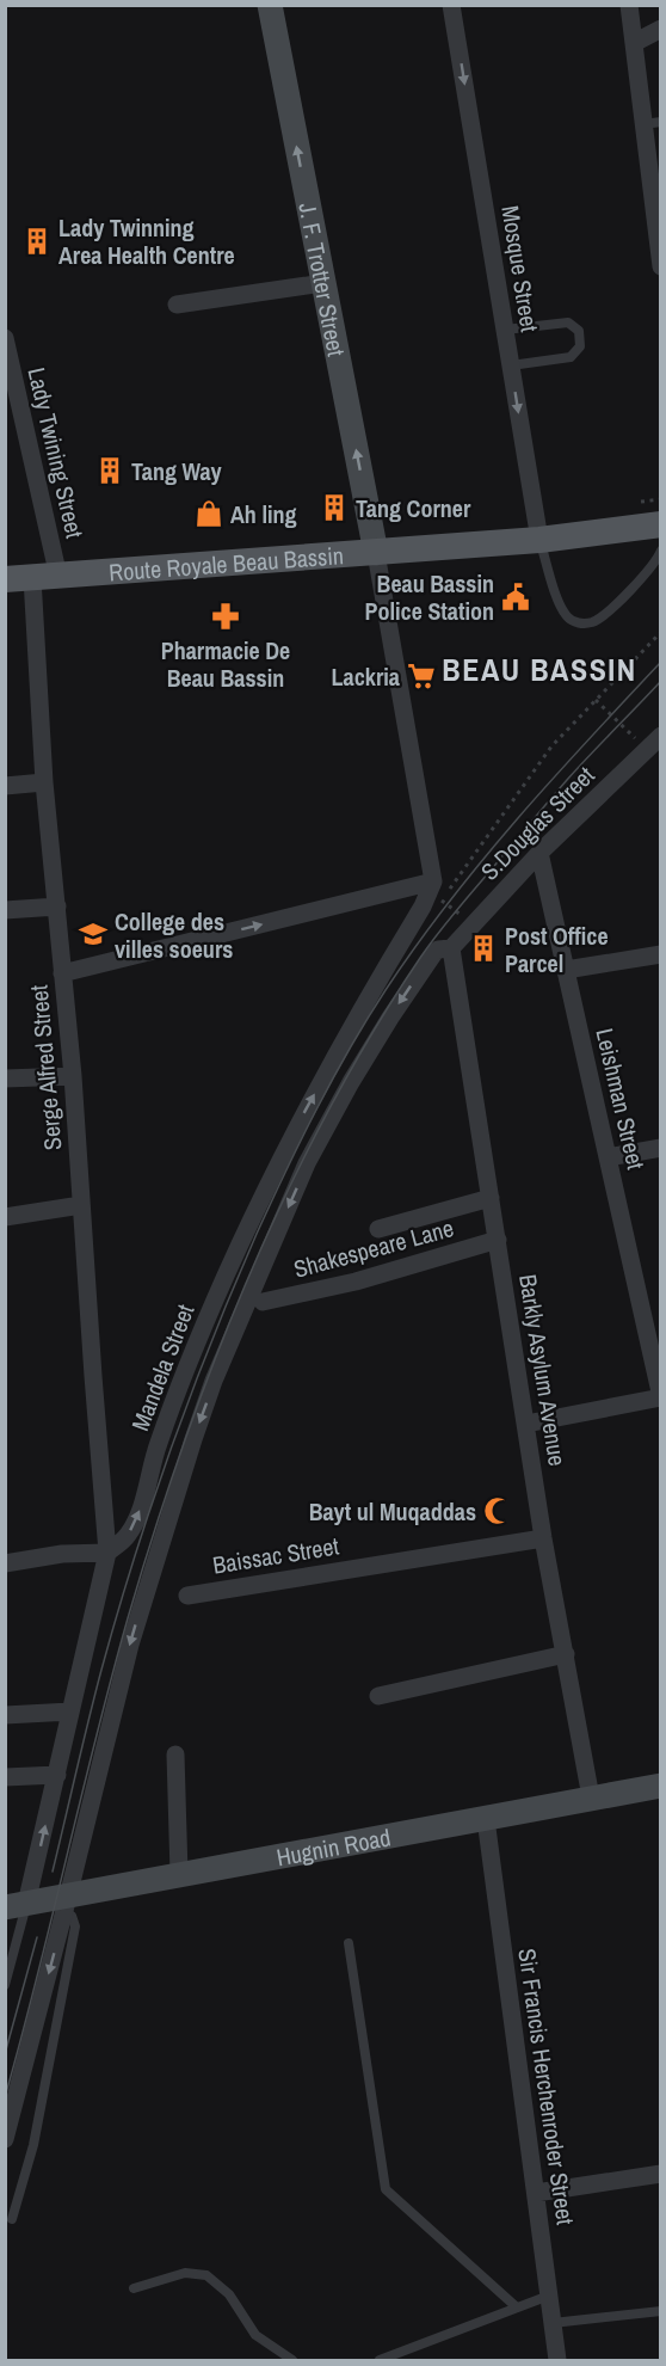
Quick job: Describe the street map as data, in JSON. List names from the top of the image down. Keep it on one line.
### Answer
{"streets":{"main road":["Route Royale Beau Bassin"],"street":["Mosque Street","J. F. Trotter Street","Lady Twining Street","S.Douglas Street","Serge Alfred Street","Leishman Street","Shakespeare Lane","Mandela Street","Barkly Asylum Avenue","Baissac Street","Hugnin Road","Sir Francis Herchenroder Street"]},"crossings":[["Mosque Street","Route Royale Beau Bassin"],["J. F. Trotter Street","Route Royale Beau Bassin"],["Lady Twining Street","Route Royale Beau Bassin"],["Lady Twining Street","Serge Alfred Street"],["Route Royale Beau Bassin","Serge Alfred Street"],["S.Douglas Street","Leishman Street"],["S.Douglas Street","Barkly Asylum Avenue"],["S.Douglas Street","Hugnin Road"],["Serge Alfred Street","Mandela Street"],["Shakespeare Lane","Barkly Asylum Avenue"],["Barkly Asylum Avenue","Baissac Street"],["Barkly Asylum Avenue","Hugnin Road"],["Hugnin Road","Sir Francis Herchenroder Street"]],"one_way":["Mosque Street","J. F. Trotter Street","Mandela Street"],"districts":["BEAU BASSIN"],"places":{"building":["Lady Twinning Area Health Centre","Tang Way","Tang Corner","Post Office Parcel"],"shop":["Ah ling"],"public building":["Beau Bassin Police Station"],"pharmacy":["Pharmacie De Beau Bassin"],"supermarket":["Lackria"],"school or university":["College des villes soeurs"],"mosque":["Bayt ul Muqaddas"]}}
